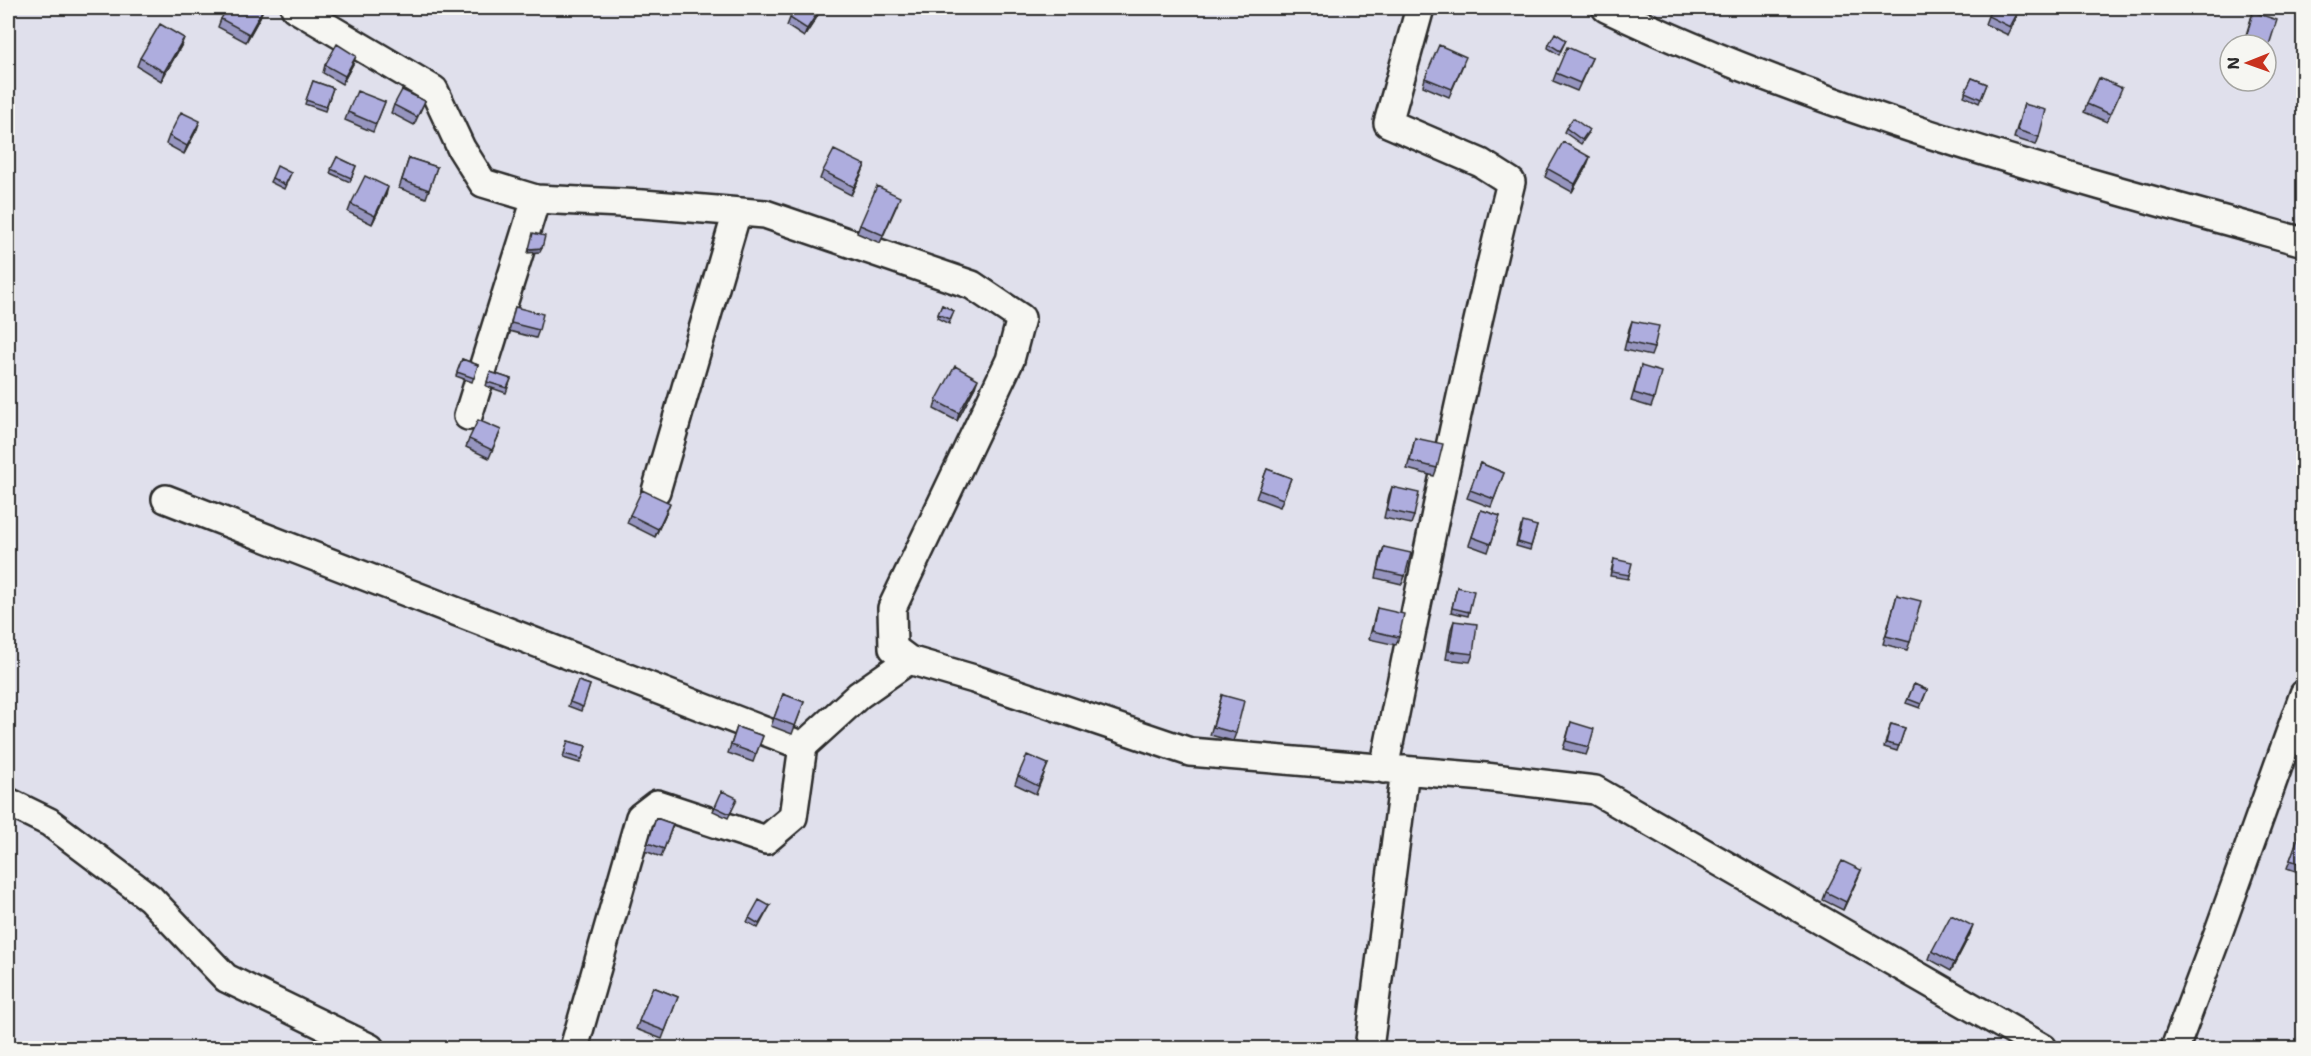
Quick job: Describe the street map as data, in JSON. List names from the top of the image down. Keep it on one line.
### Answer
{"north":"left"}
